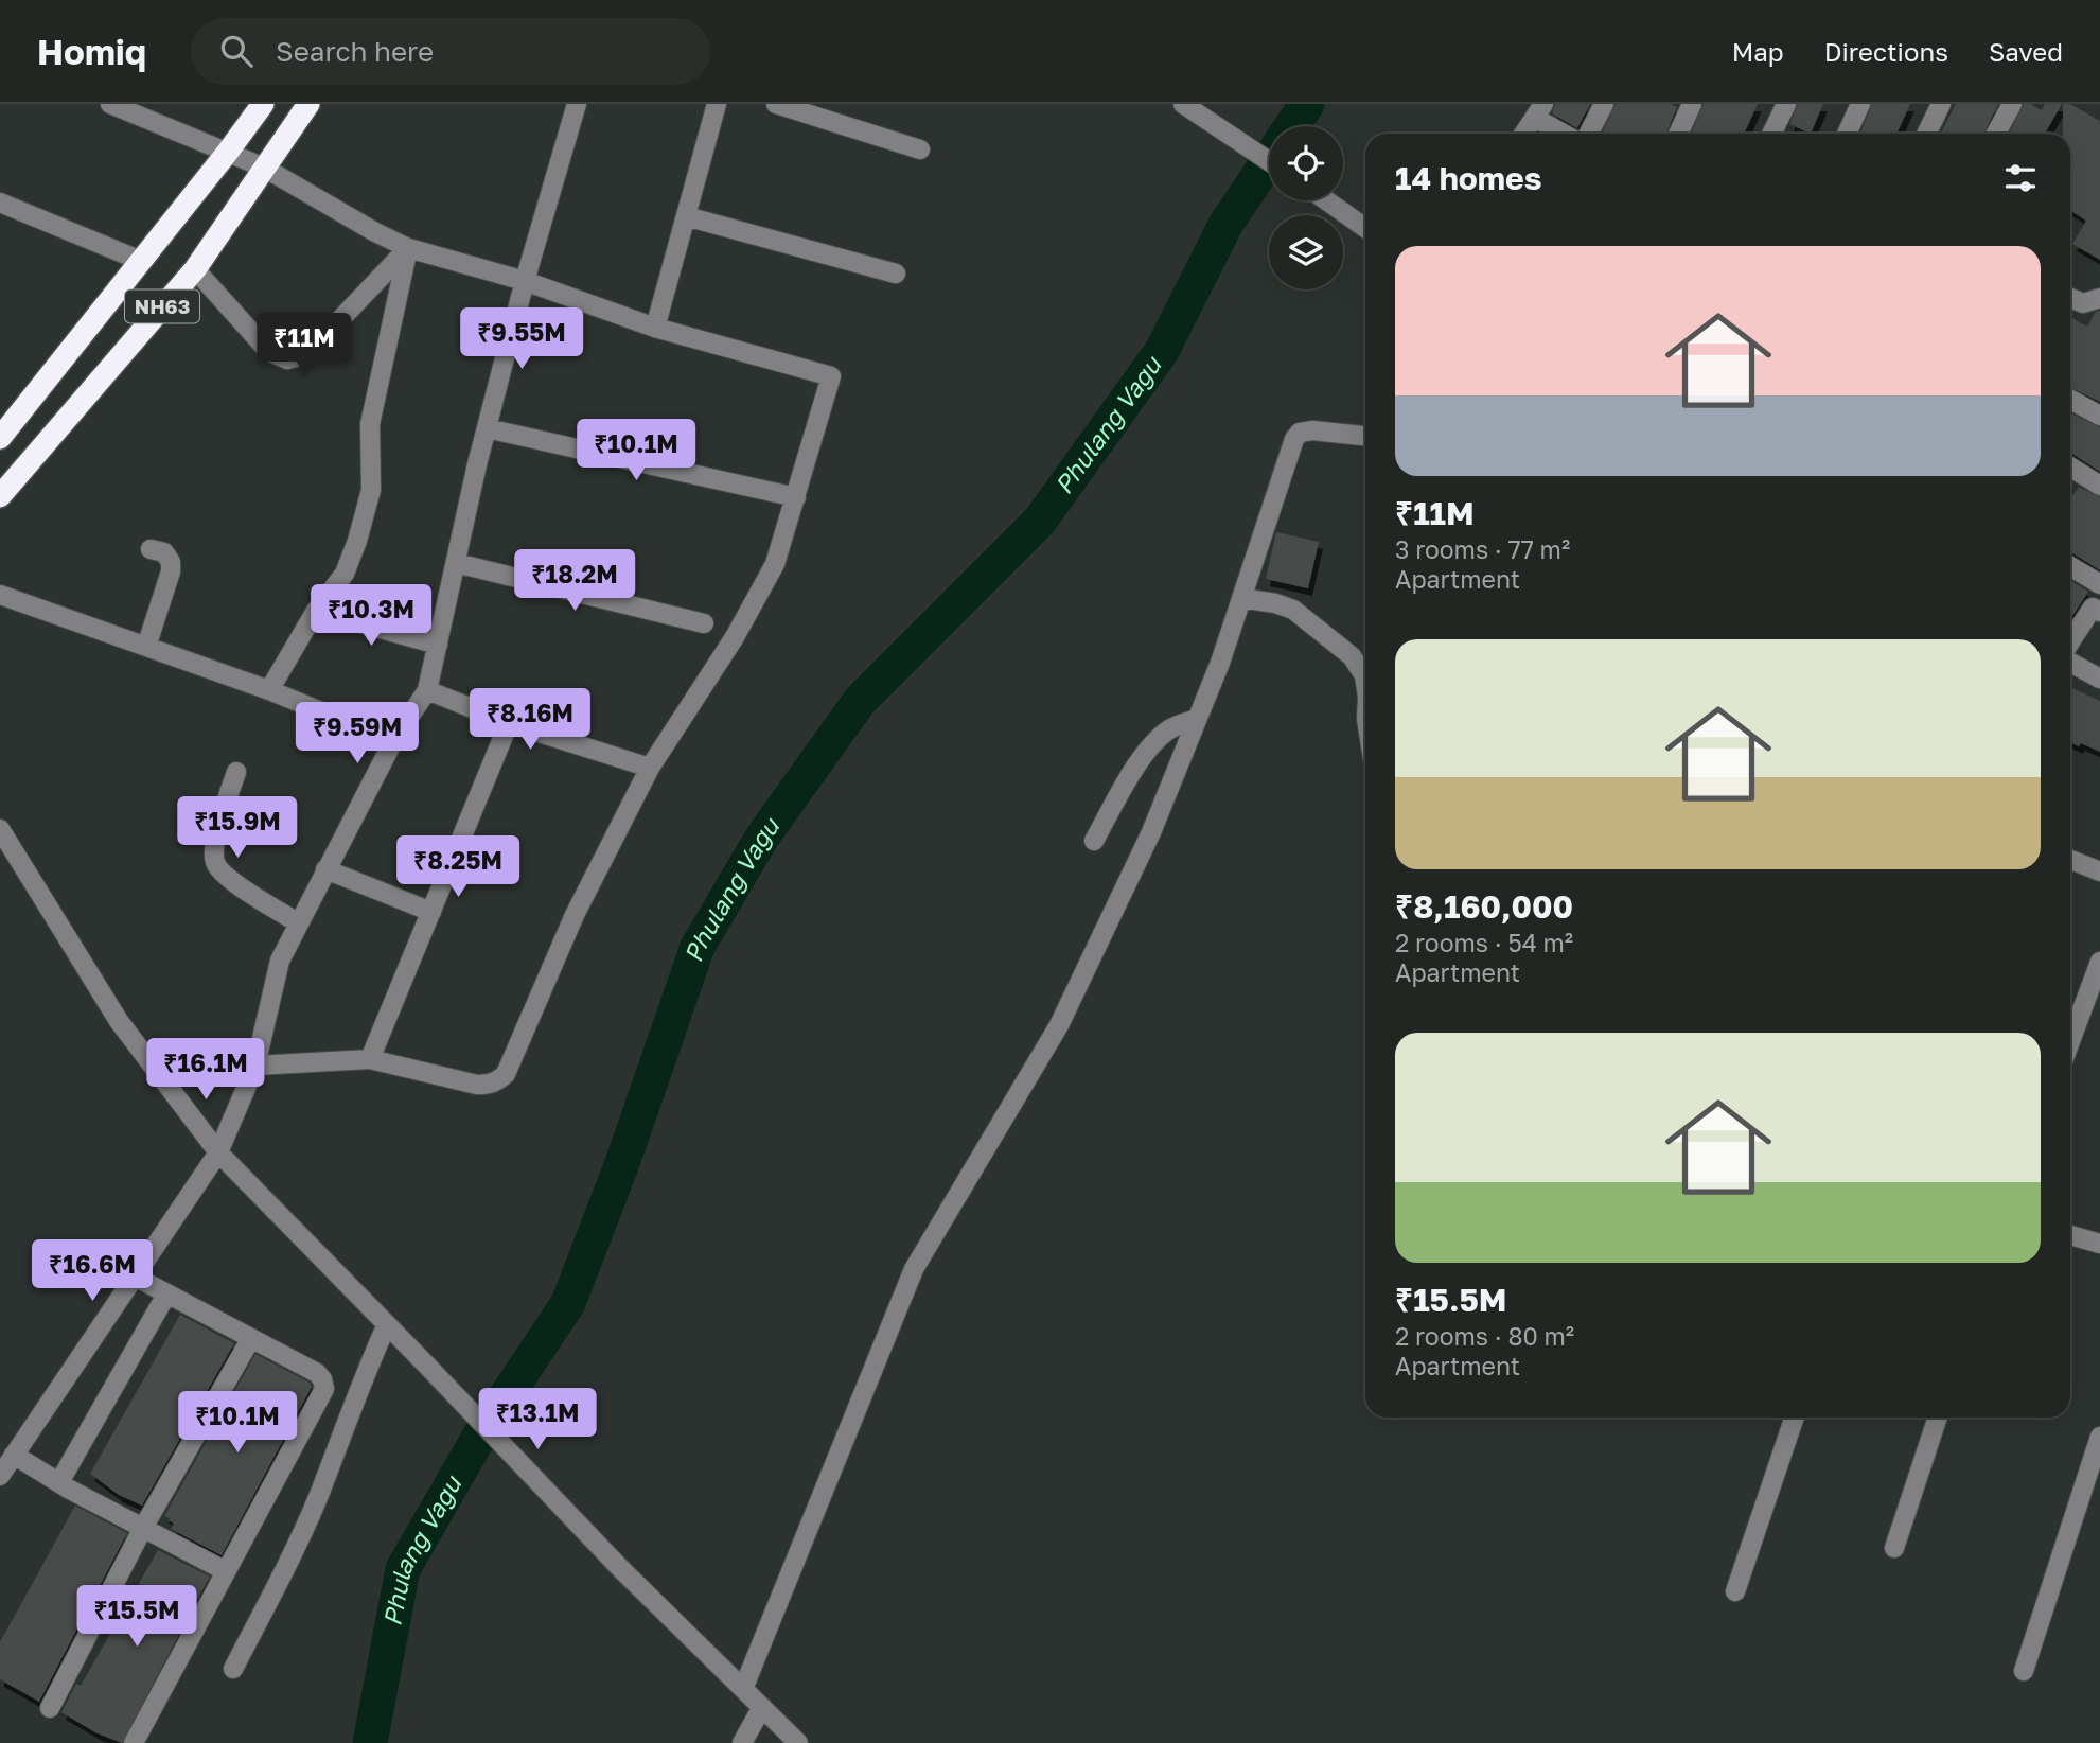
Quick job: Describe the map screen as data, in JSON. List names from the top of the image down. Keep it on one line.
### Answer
{"streets":{"highway":["NH63"]},"water":["Phulang Vagu"],"page":{"header":"Homiq","search":"Search here","nav":["Map","Directions","Saved"],"heading":"14 homes","list":[{"name":"₹11M","note":"3 rooms · 77 m² · Apartment"},{"name":"₹8,160,000","note":"2 rooms · 54 m² · Apartment"},{"name":"₹15.5M","note":"2 rooms · 80 m² · Apartment"}],"price":["₹9.55M","₹11M","₹10.1M","₹18.2M","₹10.3M","₹8.16M","₹9.59M","₹15.9M","₹8.25M","₹16.1M","₹16.6M","₹13.1M","₹10.1M","₹15.5M"]}}
